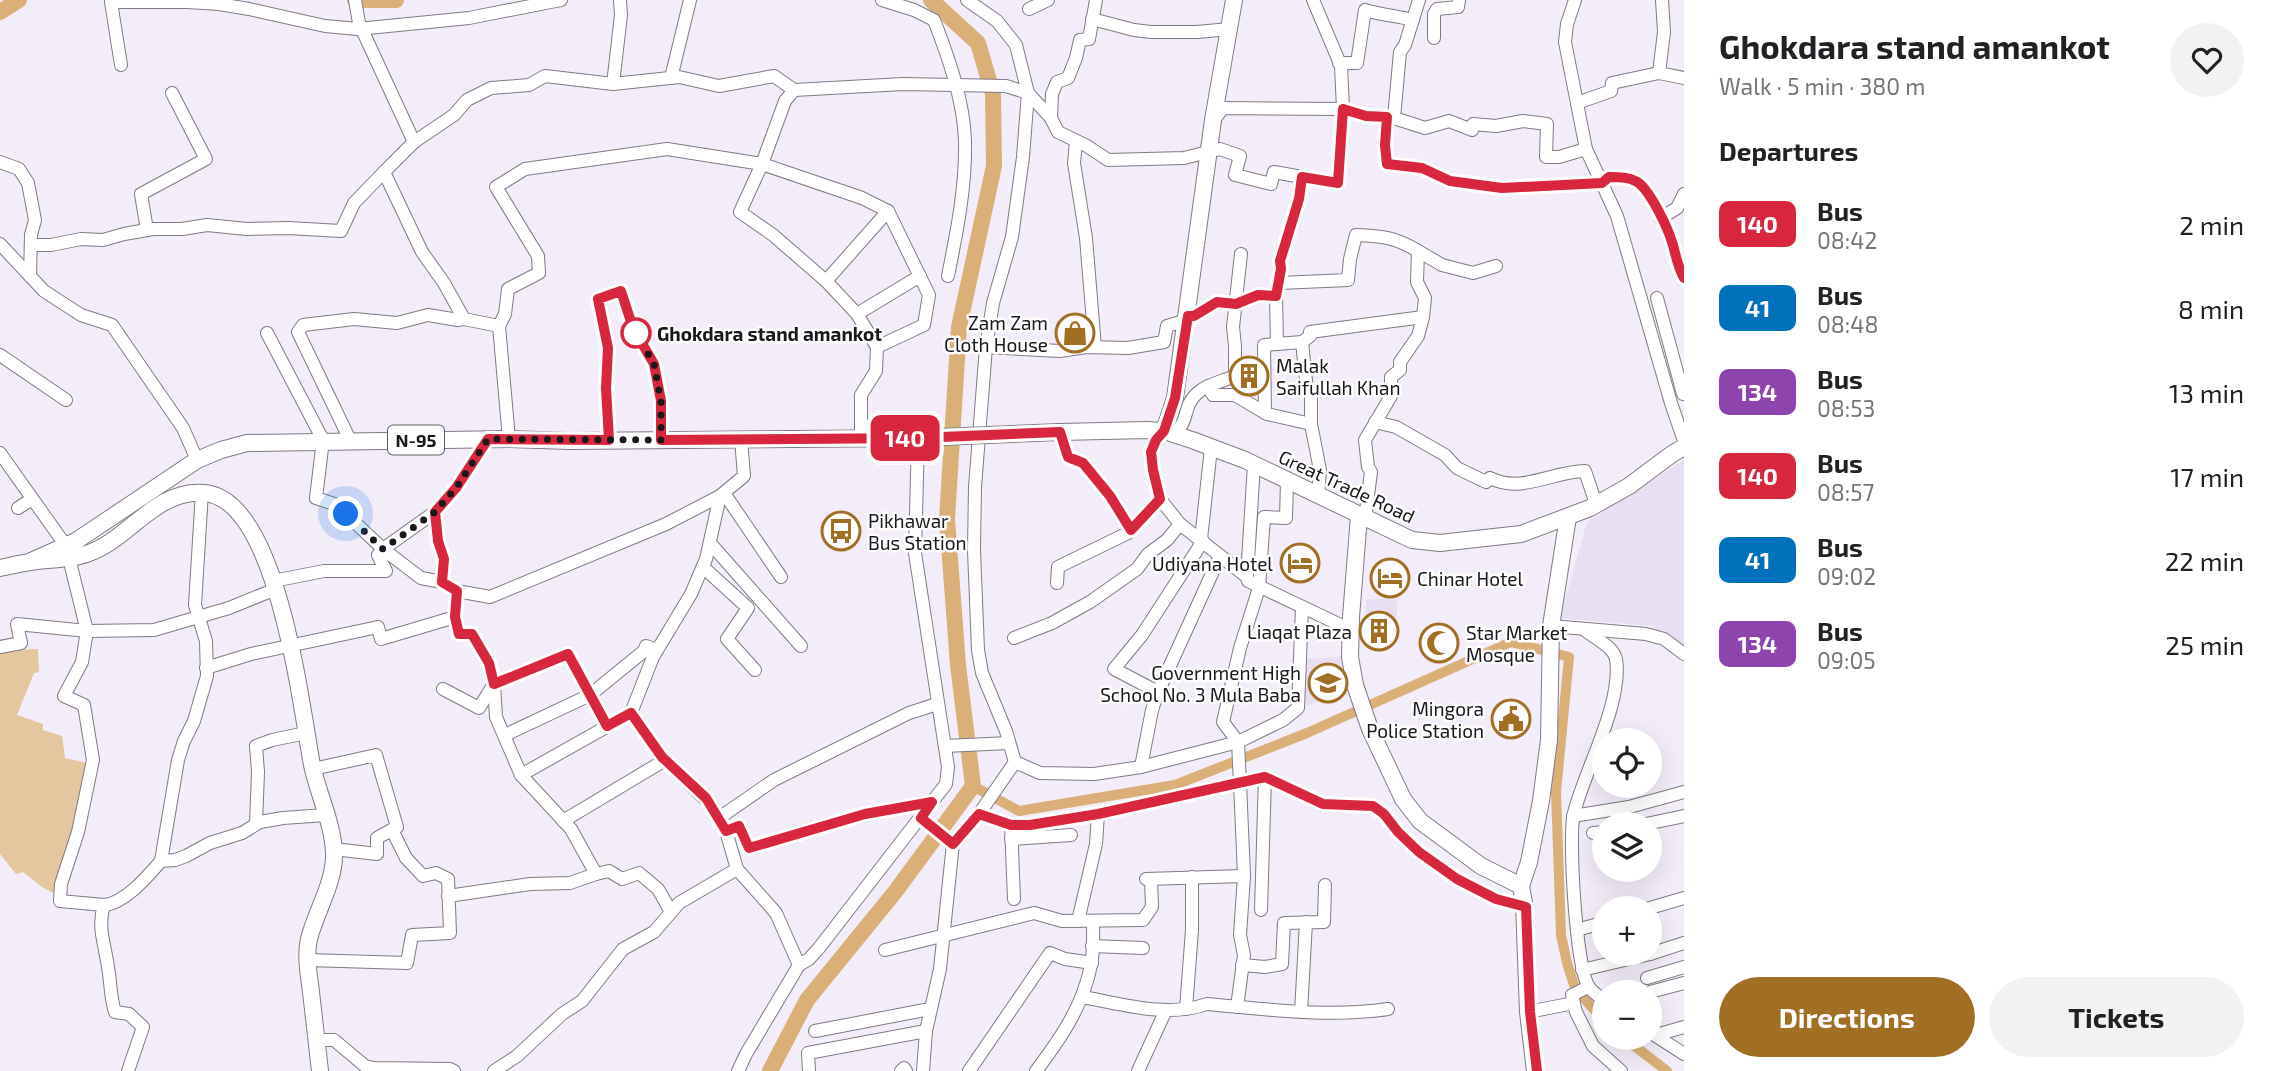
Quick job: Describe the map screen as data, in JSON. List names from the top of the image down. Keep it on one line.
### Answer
{"streets":{"main road":["N-95","Great Trade Road"]},"crossings":[["N-95","Great Trade Road"]],"places":{"other":["Ghokdara stand amankot"],"shop":["Zam Zam Cloth House"],"building":["Malak Saifullah Khan","Liaqat Plaza"],"bus stop":["Pikhawar Bus Station"],"hotel":["Udiyana Hotel","Chinar Hotel"],"mosque":["Star Market Mosque"],"school or university":["Government High School No. 3 Mula Baba"],"public building":["Mingora Police Station"]},"lines":["bus line 140"],"page":{"on_map":"140","heading":[["Ghokdara stand amankot","Walk · 5 min · 380 m"],"Departures"],"list":[{"mark":"140","name":"Bus","note":"08:42","value":"2 min"},{"mark":"41","name":"Bus","note":"08:48","value":"8 min"},{"mark":"134","name":"Bus","note":"08:53","value":"13 min"},{"mark":"140","name":"Bus","note":"08:57","value":"17 min"},{"mark":"41","name":"Bus","note":"09:02","value":"22 min"},{"mark":"134","name":"Bus","note":"09:05","value":"25 min"}],"map_buttons":["+","−"],"buttons":["Directions","Tickets"]}}
